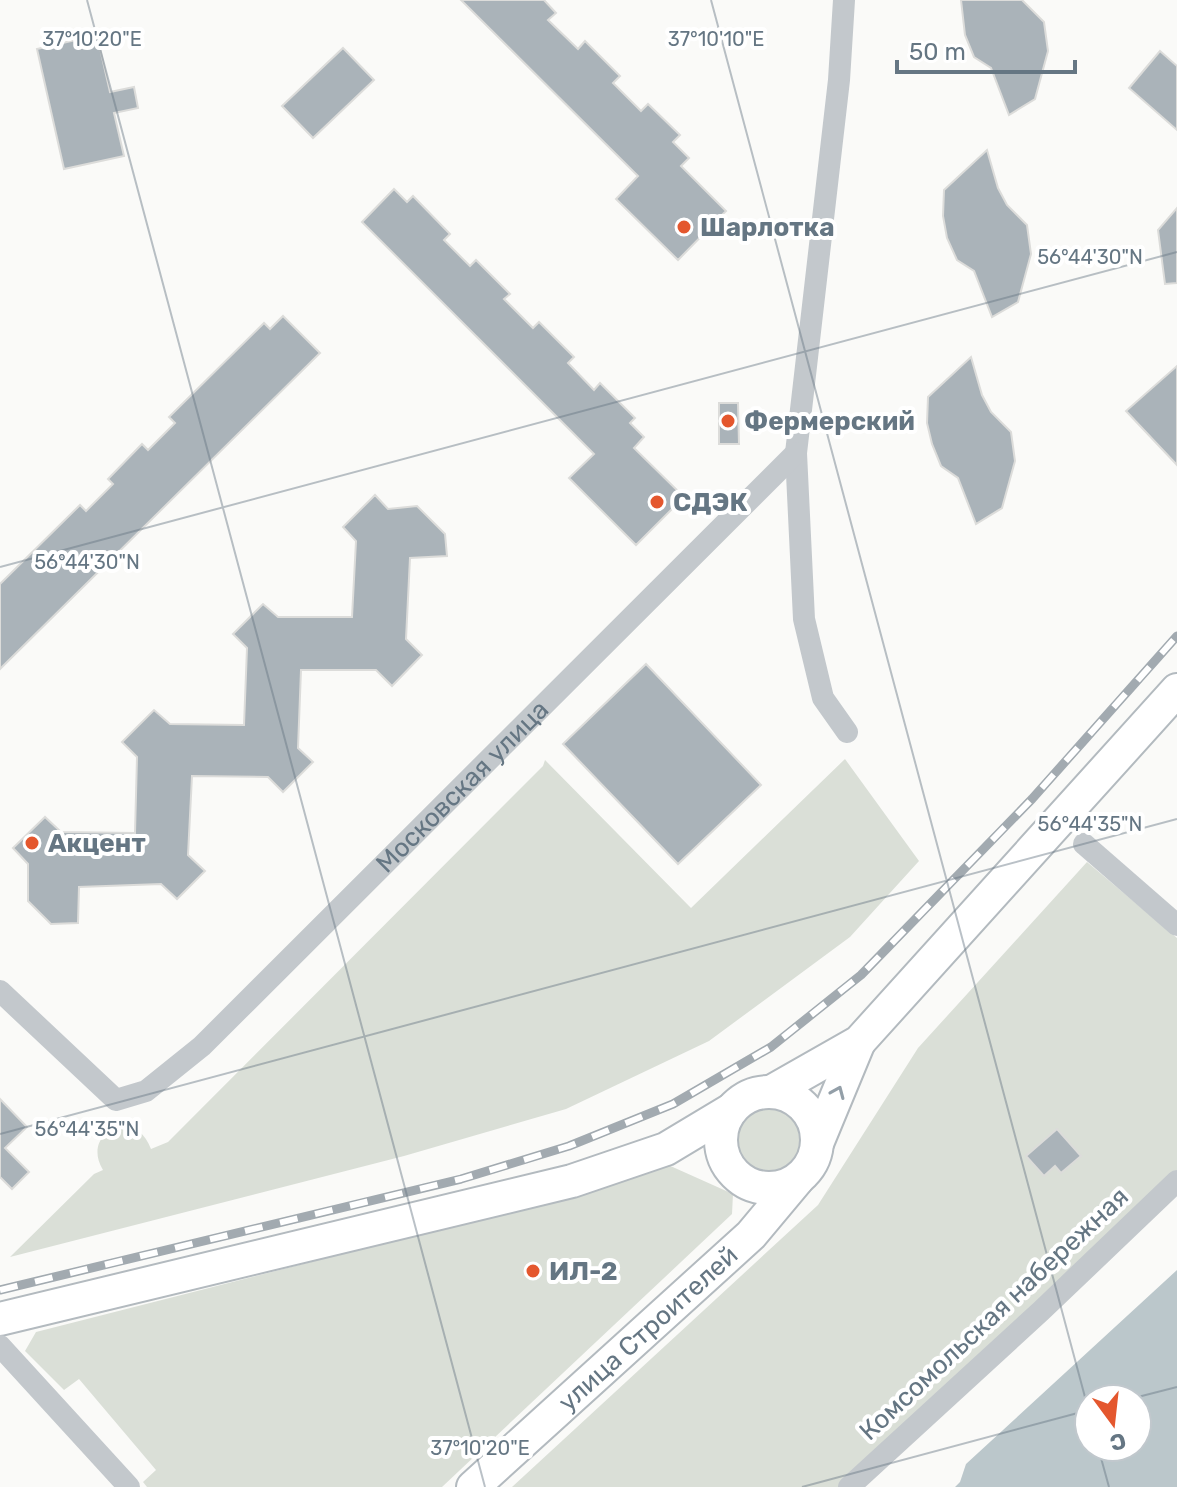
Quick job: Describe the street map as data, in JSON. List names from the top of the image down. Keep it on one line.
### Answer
{"streets":{"main road":["улица Строителей"],"street":["Московская улица","Комсомольская набережная"]},"places":["Шарлотка","Фермерский","СДЭК","Акцент","ИЛ-2"],"scale_bar":"50 m","north":"bottom","coordinates":["37°10'20\"E","37°10'10\"E","56°44'30\"N","56°44'35\"N"]}
